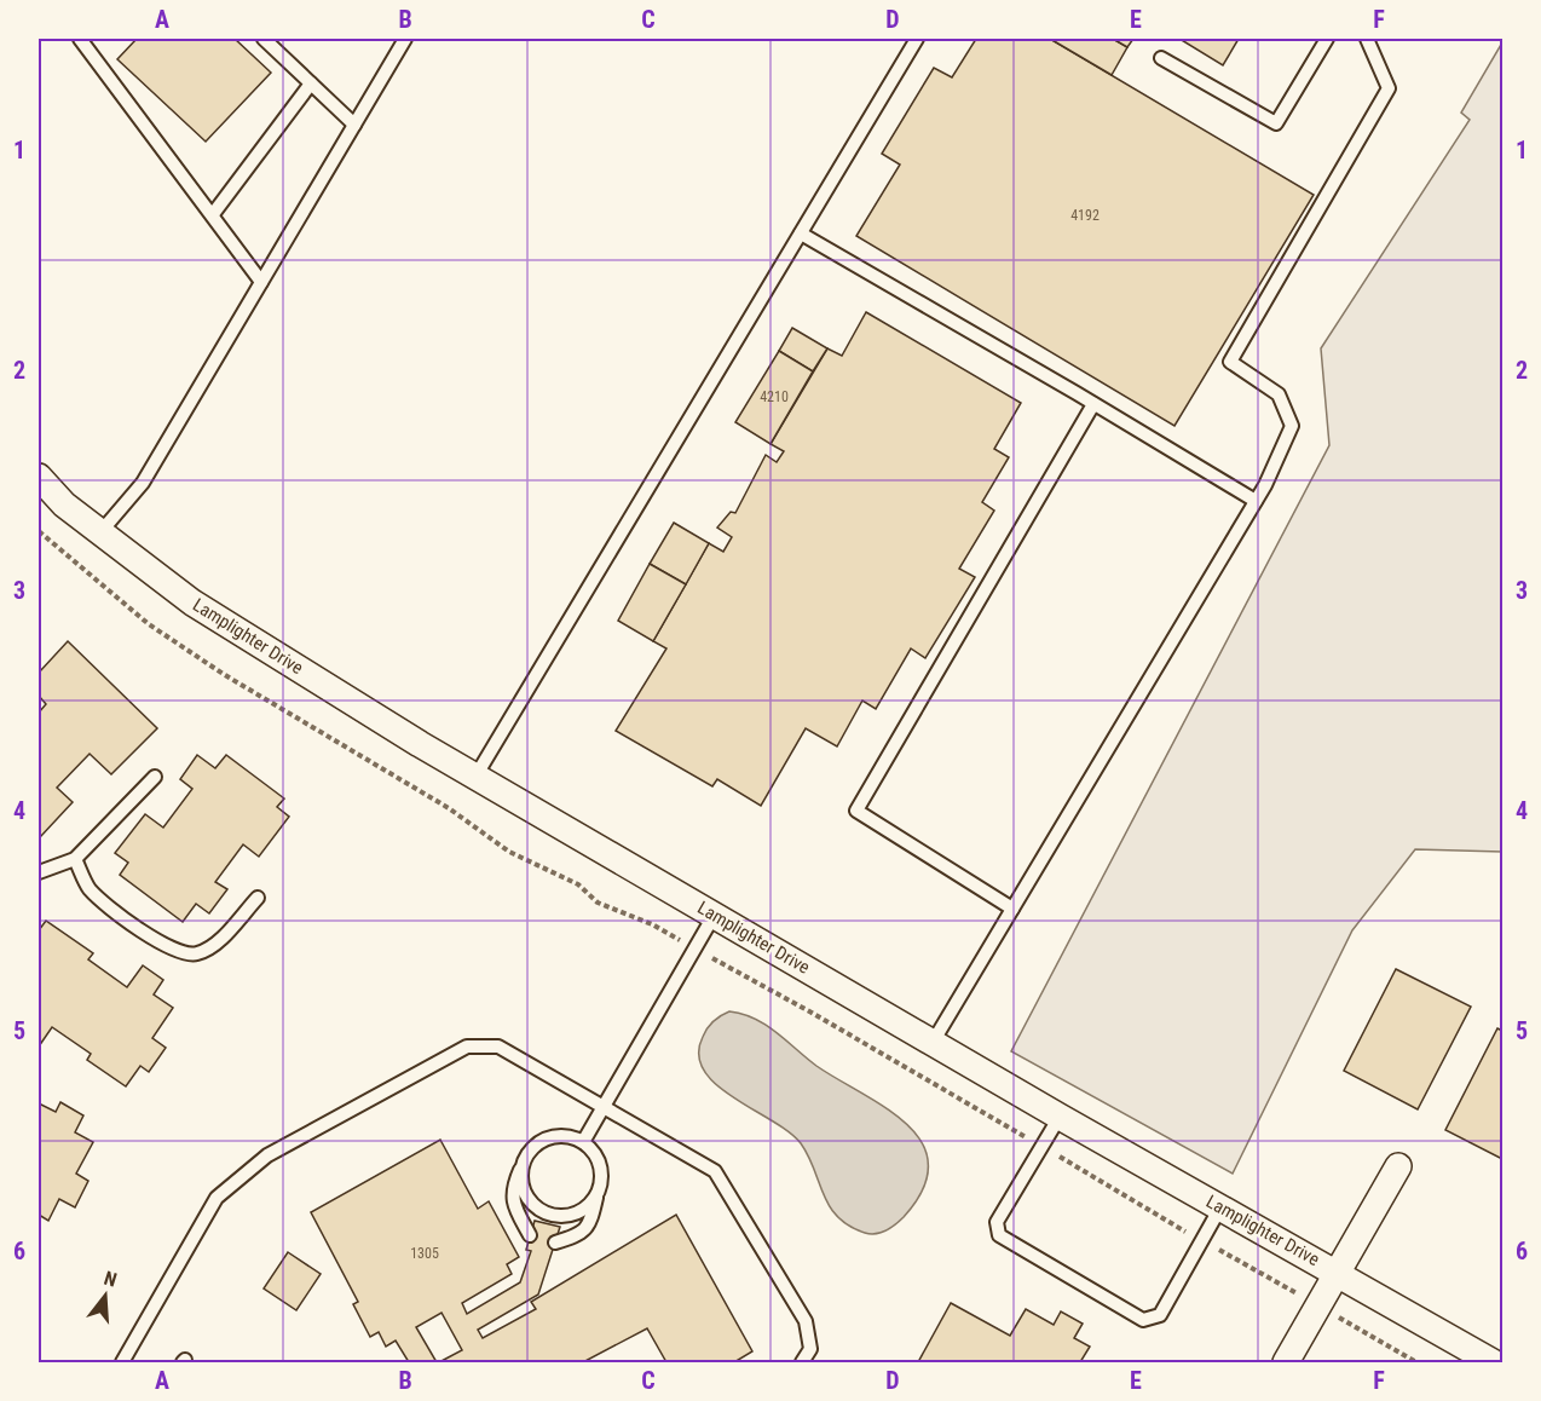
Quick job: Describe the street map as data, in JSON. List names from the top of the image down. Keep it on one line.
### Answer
{"streets":{"street":["Lamplighter Drive"]},"house_numbers":["4192","4210","1305"],"north":"top","grid":{"columns":["A","B","C","D","E","F"],"rows":["1","2","3","4","5","6"]}}
